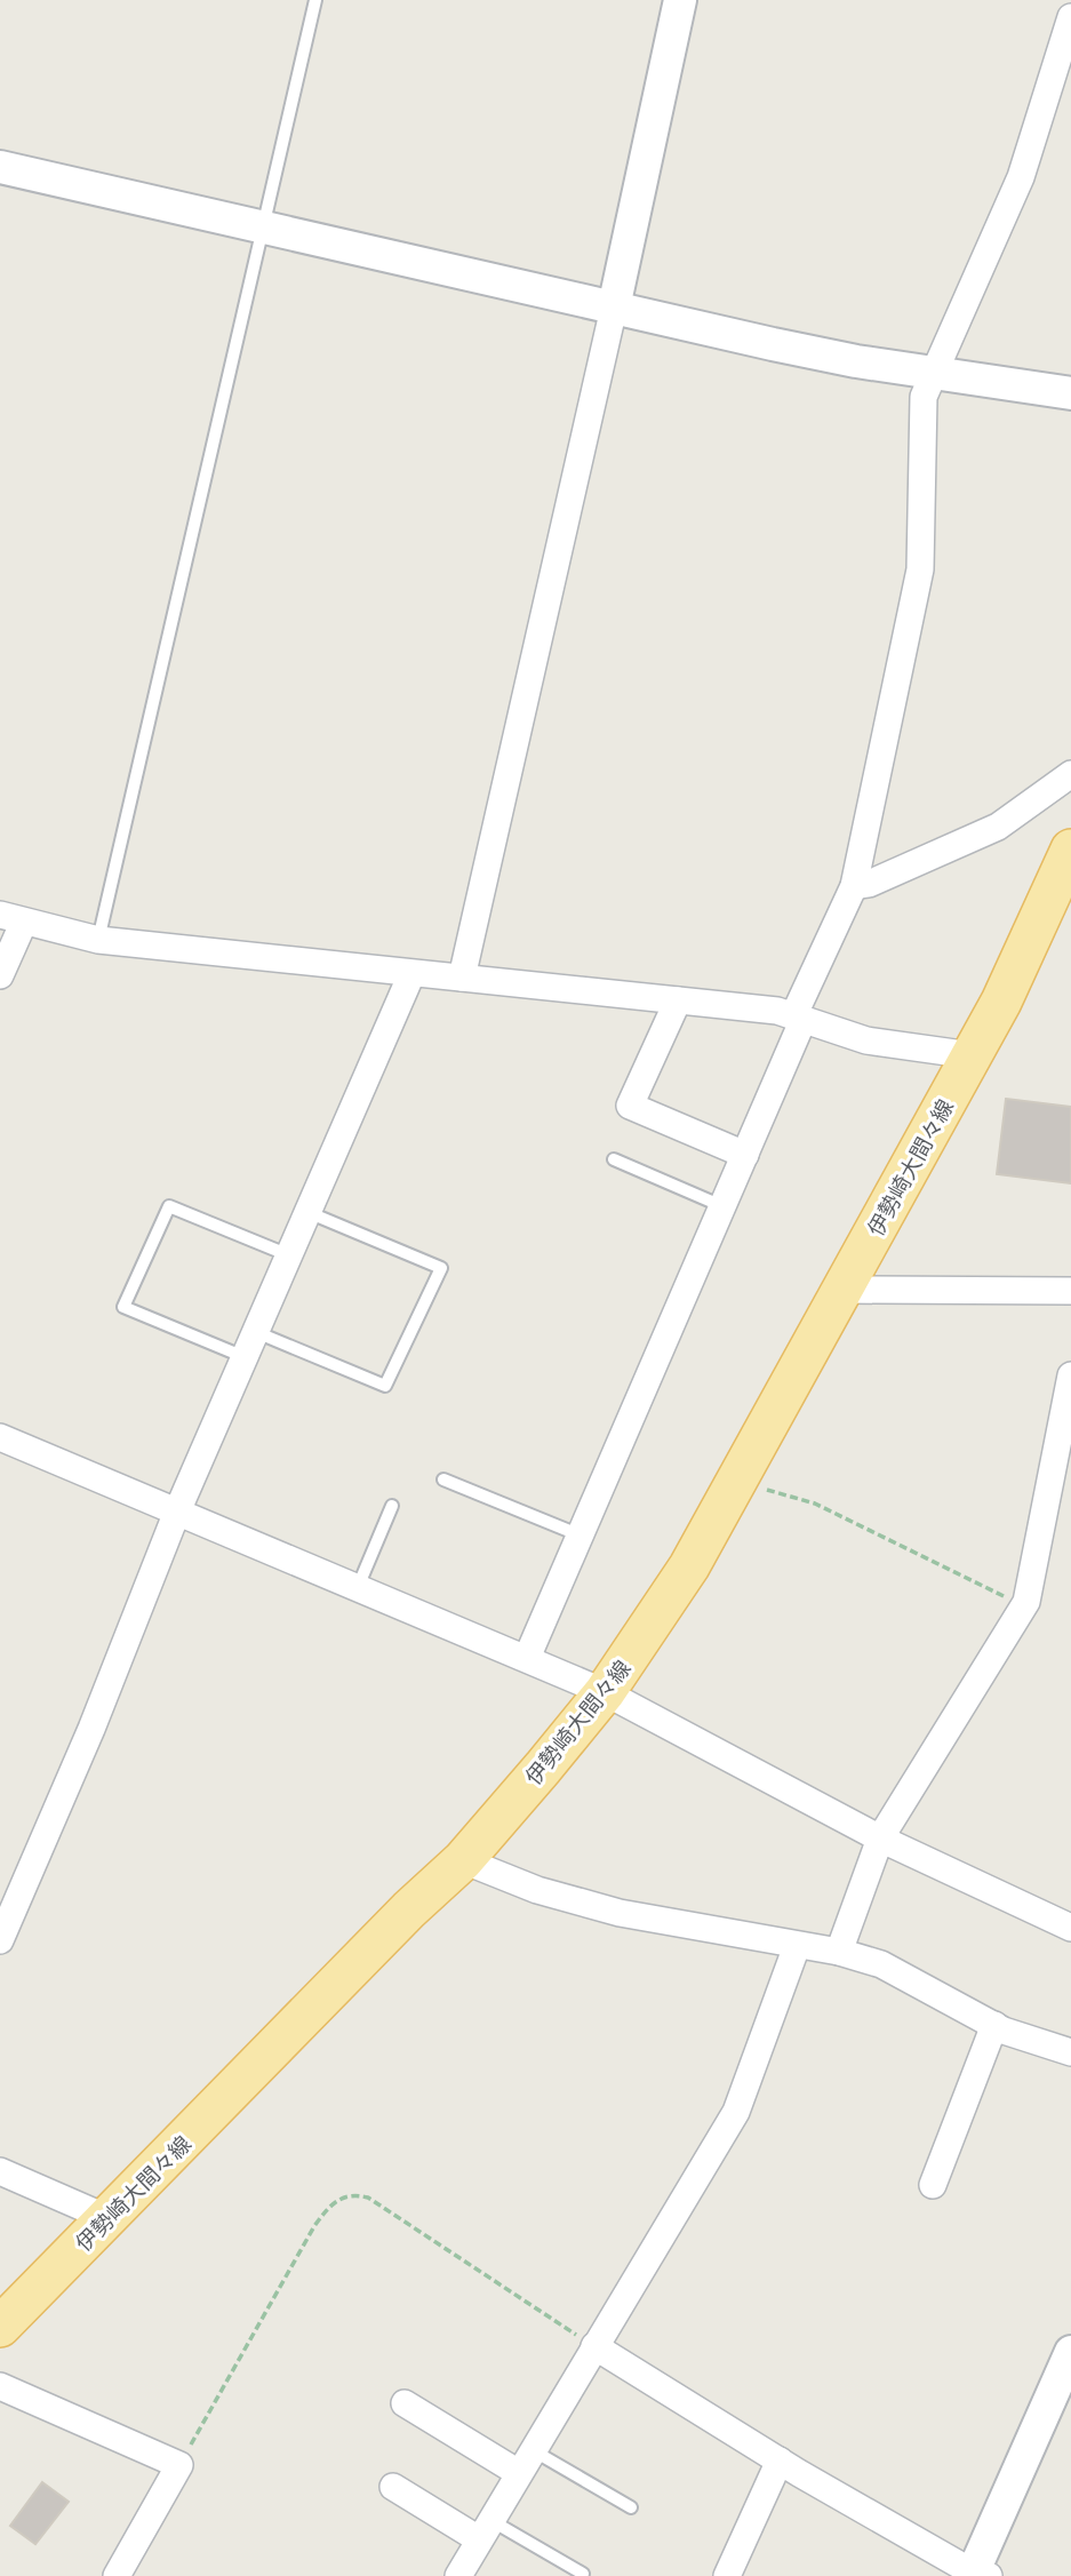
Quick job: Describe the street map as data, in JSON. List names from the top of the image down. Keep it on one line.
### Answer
{"streets":{"main road":["伊勢崎大間々線"]}}
